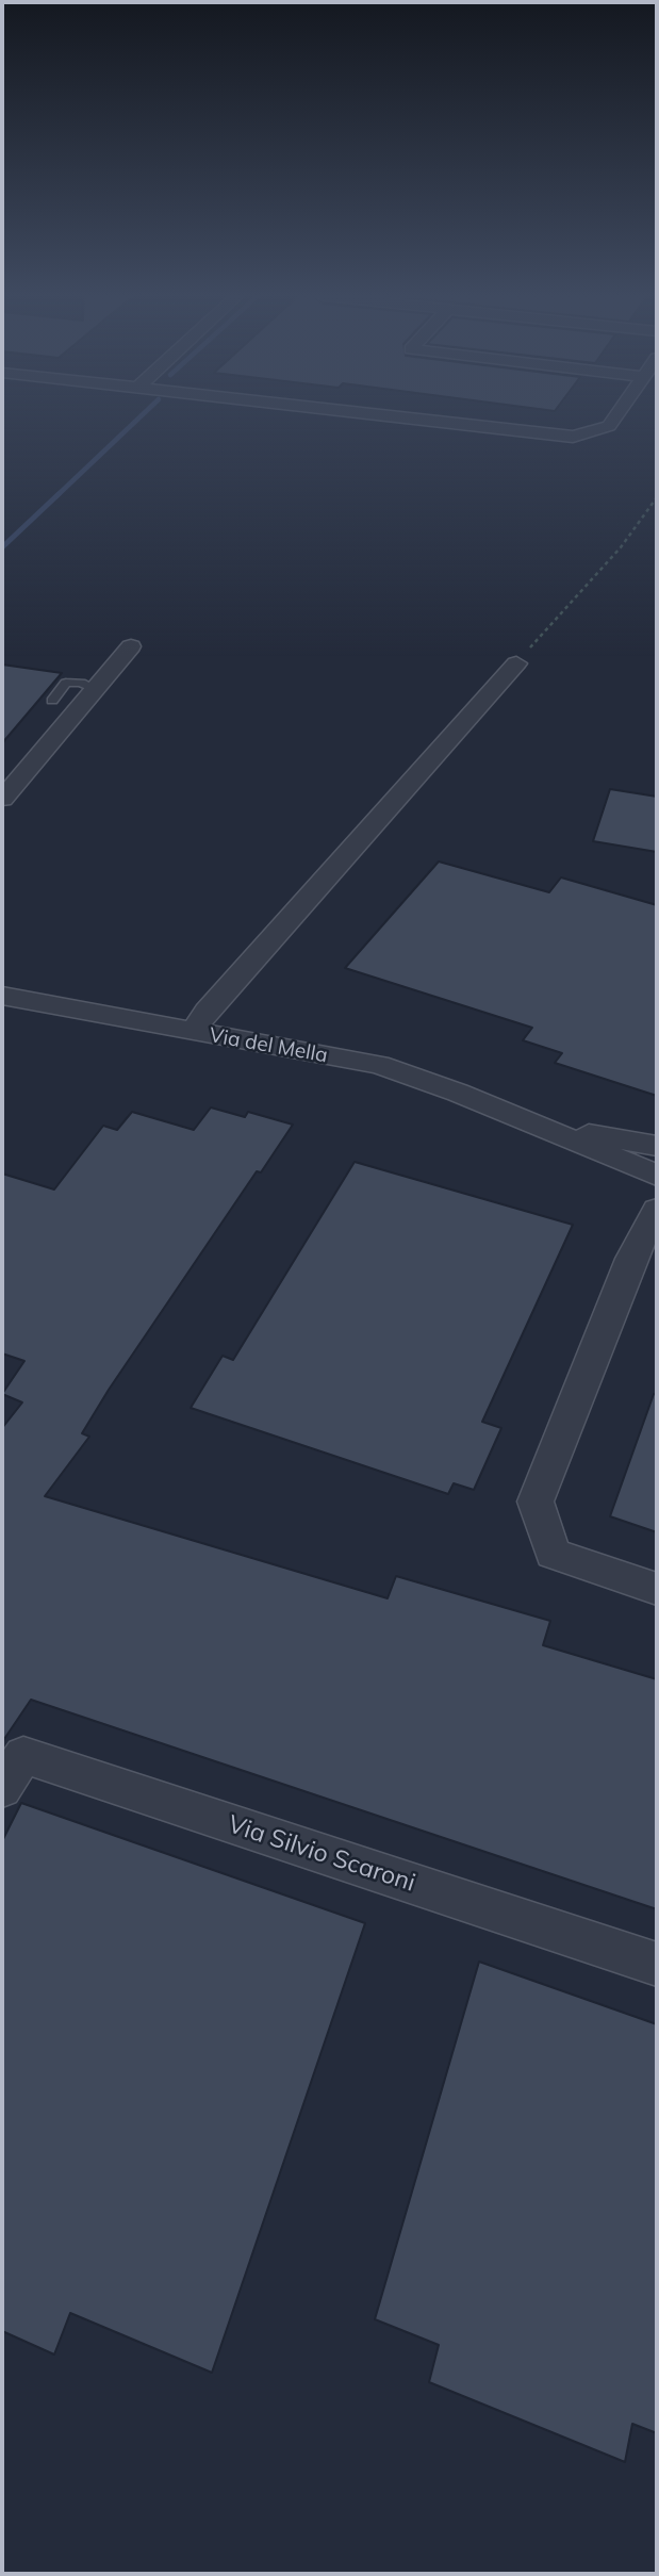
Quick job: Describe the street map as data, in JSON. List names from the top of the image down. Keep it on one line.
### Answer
{"streets":{"street":["Via del Mella","Via Silvio Scaroni"]}}
